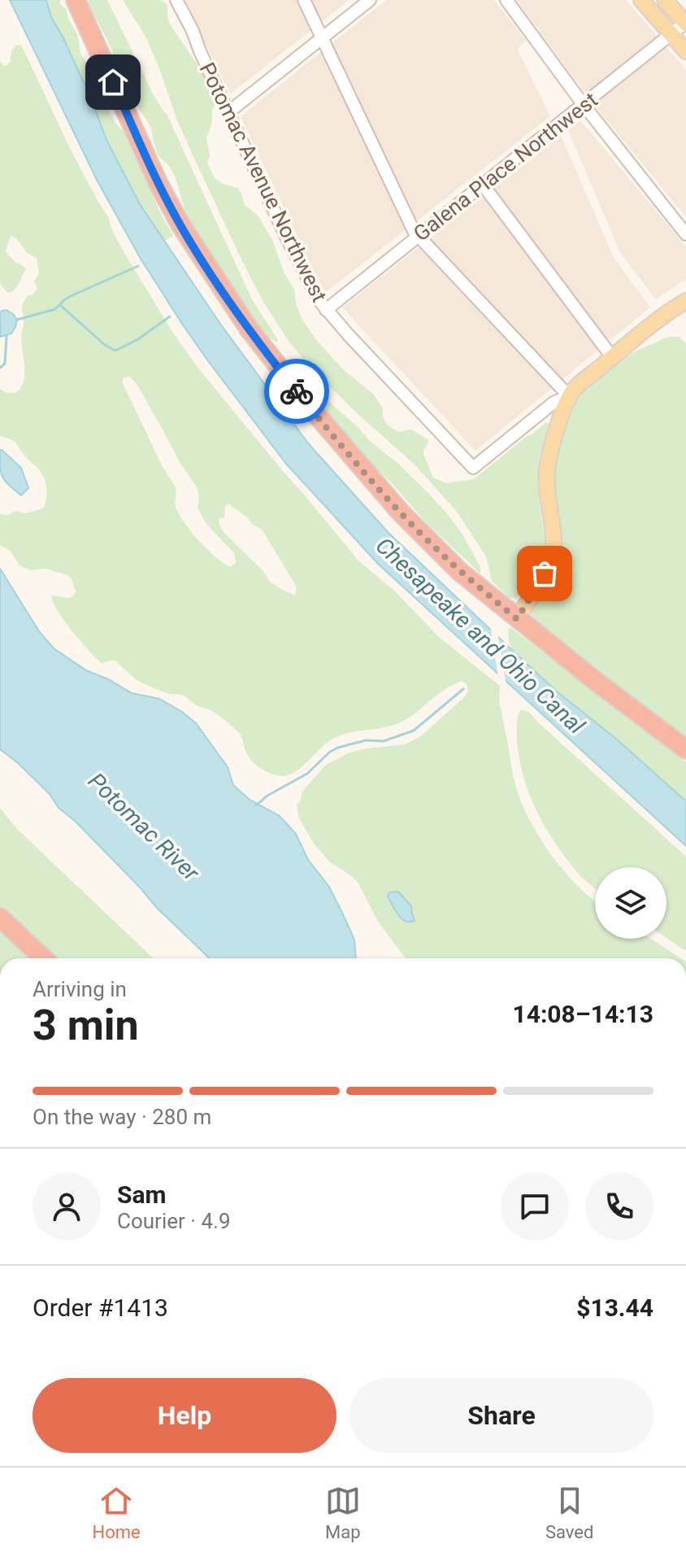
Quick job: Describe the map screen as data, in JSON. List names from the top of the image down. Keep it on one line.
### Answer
{"streets":{"street":["Galena Place Northwest","Potomac Avenue Northwest"]},"crossings":[["Galena Place Northwest","Potomac Avenue Northwest"]],"water":["Chesapeake and Ohio Canal","Potomac River"],"page":{"heading":["3 min","Arriving in","14:08–14:13"],"panel":["Sam","Courier · 4.9","Order #1413","$13.44"],"bar":"On the way · 280 m","buttons":["Help","Share"],"tabs":["Home","Map","Saved"]}}
